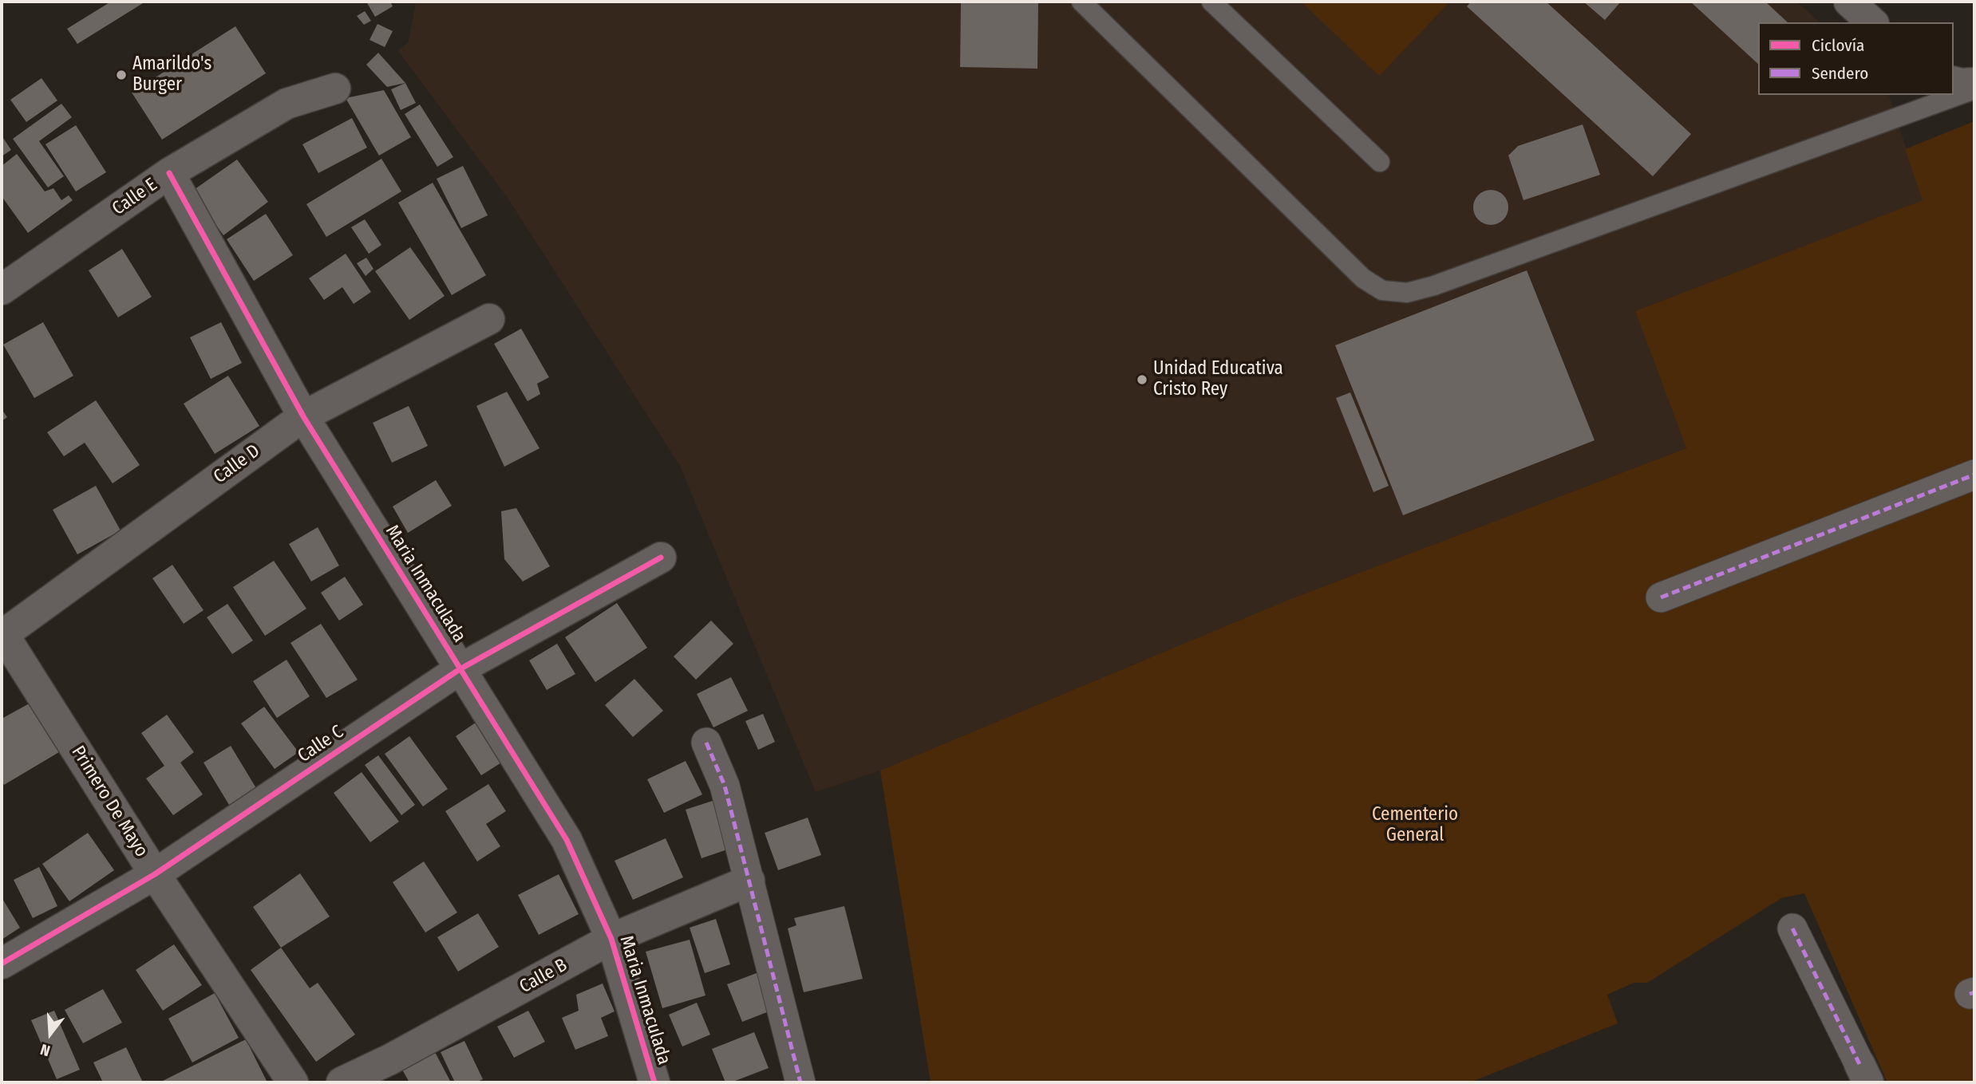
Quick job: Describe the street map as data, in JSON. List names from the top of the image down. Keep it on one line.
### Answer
{"streets":{"street":["Calle E","Calle D","Maria Inmaculada","Calle C","Primero De Mayo","Calle B"]},"crossings":[["Calle E","Maria Inmaculada"],["Calle D","Maria Inmaculada"],["Calle D","Primero De Mayo"],["Maria Inmaculada","Calle C"],["Maria Inmaculada","Calle B"],["Calle C","Primero De Mayo"]],"parks":["Cementerio General"],"places":["Amarildo's Burger","Unidad Educativa Cristo Rey"],"legend":["Ciclovía","Sendero"],"north":"bottom"}
